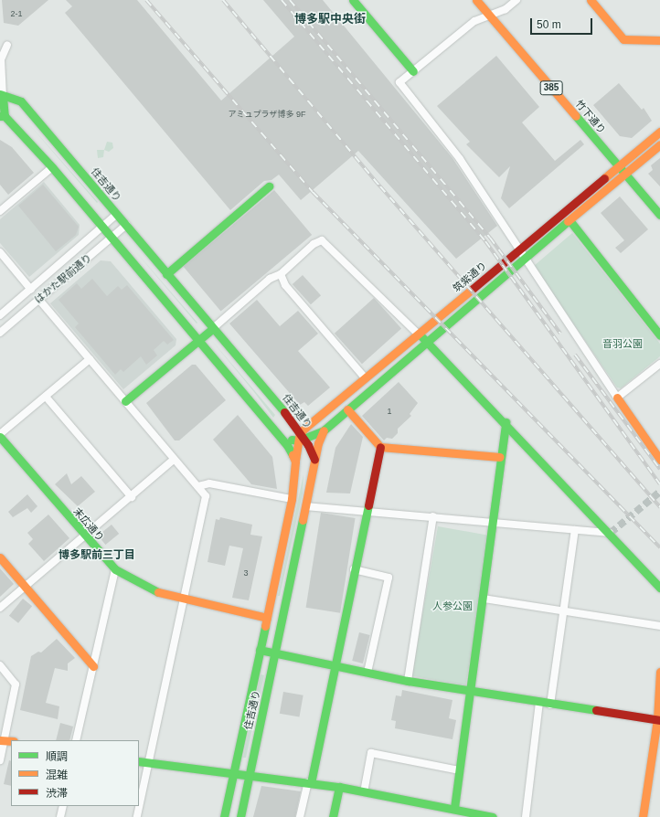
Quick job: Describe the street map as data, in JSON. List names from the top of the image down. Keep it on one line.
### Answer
{"streets":{"main road":["385","竹下通り","住吉通り","筑紫通り","末広通り"],"street":["はかた駅前通り"]},"crossings":[["竹下通り","筑紫通り"],["住吉通り","筑紫通り"],["住吉通り","はかた駅前通り"],["住吉通り","末広通り"]],"districts":["博多駅中央街","博多駅前三丁目"],"parks":["音羽公園","人参公園"],"house_numbers":["2-1","アミュプラザ博多 9F","1","3"],"legend":["順調","混雑","渋滞"],"scale_bar":"50 m"}
